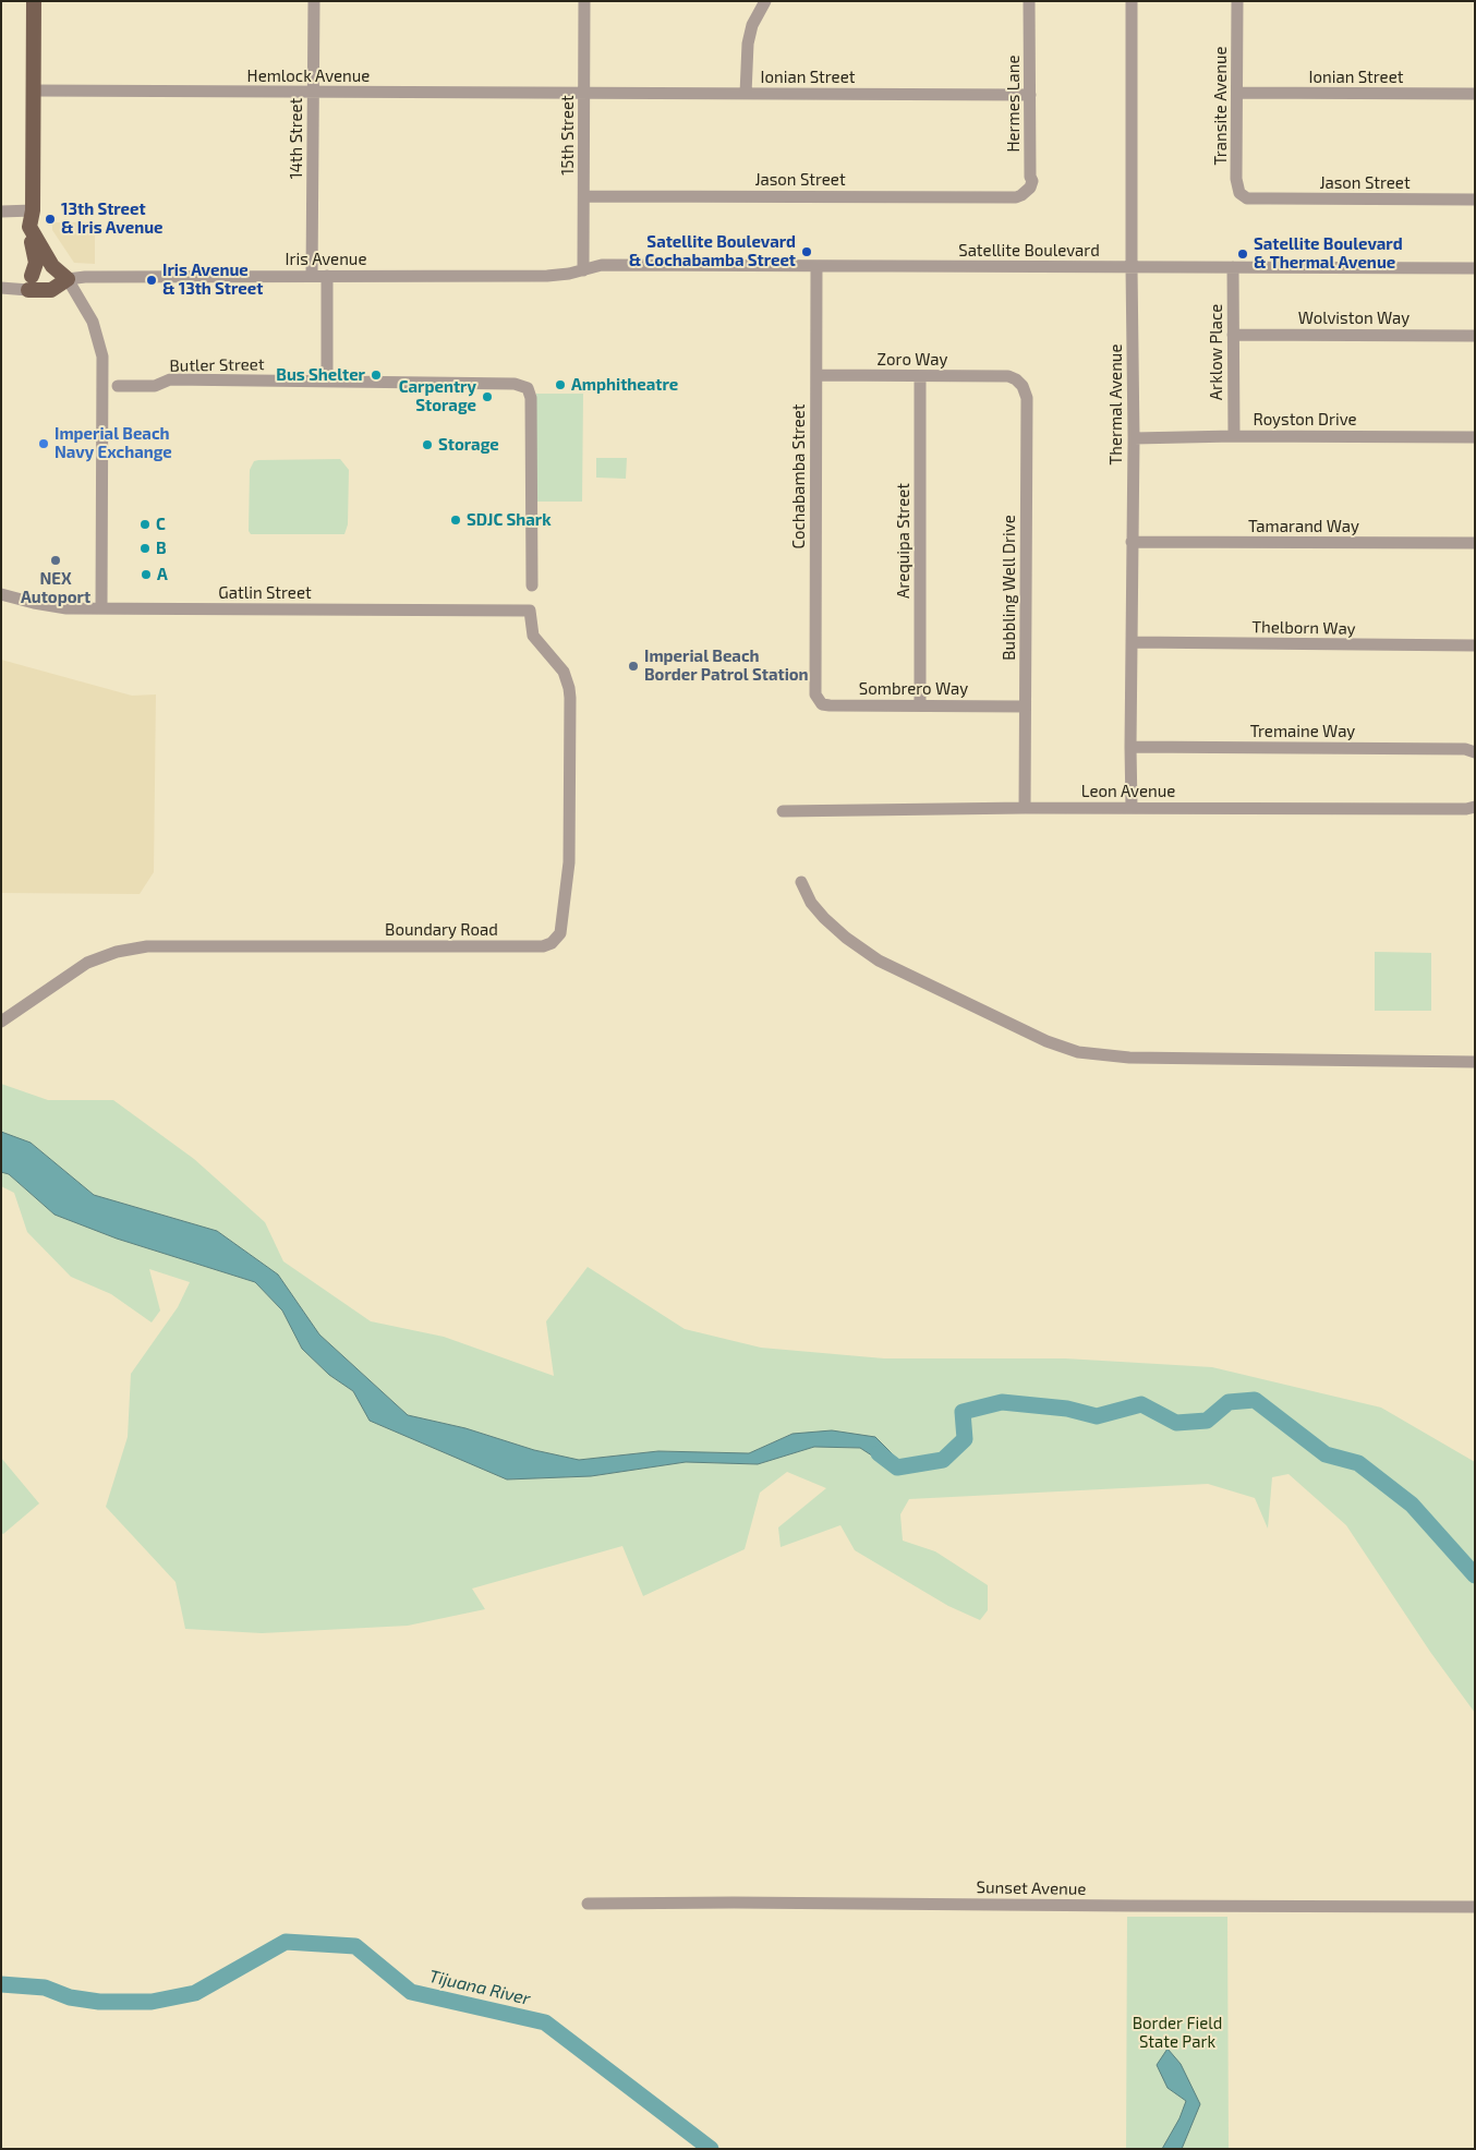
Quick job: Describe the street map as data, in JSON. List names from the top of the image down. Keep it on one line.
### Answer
{"streets":{"street":["Hemlock Avenue","Ionian Street","Hermes Lane","Transite Avenue","15th Street","14th Street","Jason Street","Satellite Boulevard","Iris Avenue","Wolviston Way","Arklow Place","Zoro Way","Butler Street","Thermal Avenue","Royston Drive","Cochabamba Street","Tamarand Way","Arequipa Street","Bubbling Well Drive","Gatlin Street","Thelborn Way","Sombrero Way","Tremaine Way","Leon Avenue","Boundary Road","Sunset Avenue"]},"crossings":[["Hemlock Avenue","Ionian Street"],["Hemlock Avenue","15th Street"],["Hemlock Avenue","14th Street"],["Ionian Street","Hermes Lane"],["Ionian Street","Transite Avenue"],["Ionian Street","15th Street"],["Hermes Lane","Jason Street"],["Transite Avenue","Jason Street"],["15th Street","Jason Street"],["15th Street","Satellite Boulevard"],["15th Street","Iris Avenue"],["14th Street","Iris Avenue"],["Satellite Boulevard","Iris Avenue"],["Satellite Boulevard","Arklow Place"],["Satellite Boulevard","Thermal Avenue"],["Satellite Boulevard","Cochabamba Street"],["Wolviston Way","Arklow Place"],["Arklow Place","Royston Drive"],["Zoro Way","Cochabamba Street"],["Zoro Way","Arequipa Street"],["Zoro Way","Bubbling Well Drive"],["Thermal Avenue","Royston Drive"],["Thermal Avenue","Tamarand Way"],["Thermal Avenue","Thelborn Way"],["Thermal Avenue","Tremaine Way"],["Thermal Avenue","Leon Avenue"],["Cochabamba Street","Sombrero Way"],["Arequipa Street","Sombrero Way"],["Bubbling Well Drive","Sombrero Way"],["Bubbling Well Drive","Leon Avenue"],["Gatlin Street","Boundary Road"]],"water":["Tijuana River"],"parks":["Border Field State Park"],"places":["13th Street & Iris Avenue","Satellite Boulevard & Cochabamba Street","Satellite Boulevard & Thermal Avenue","Iris Avenue & 13th Street","Bus Shelter","Amphitheatre","Carpentry Storage","Imperial Beach Navy Exchange","Storage","SDJC Shark","C","B","NEX Autoport","A","Imperial Beach Border Patrol Station"]}
